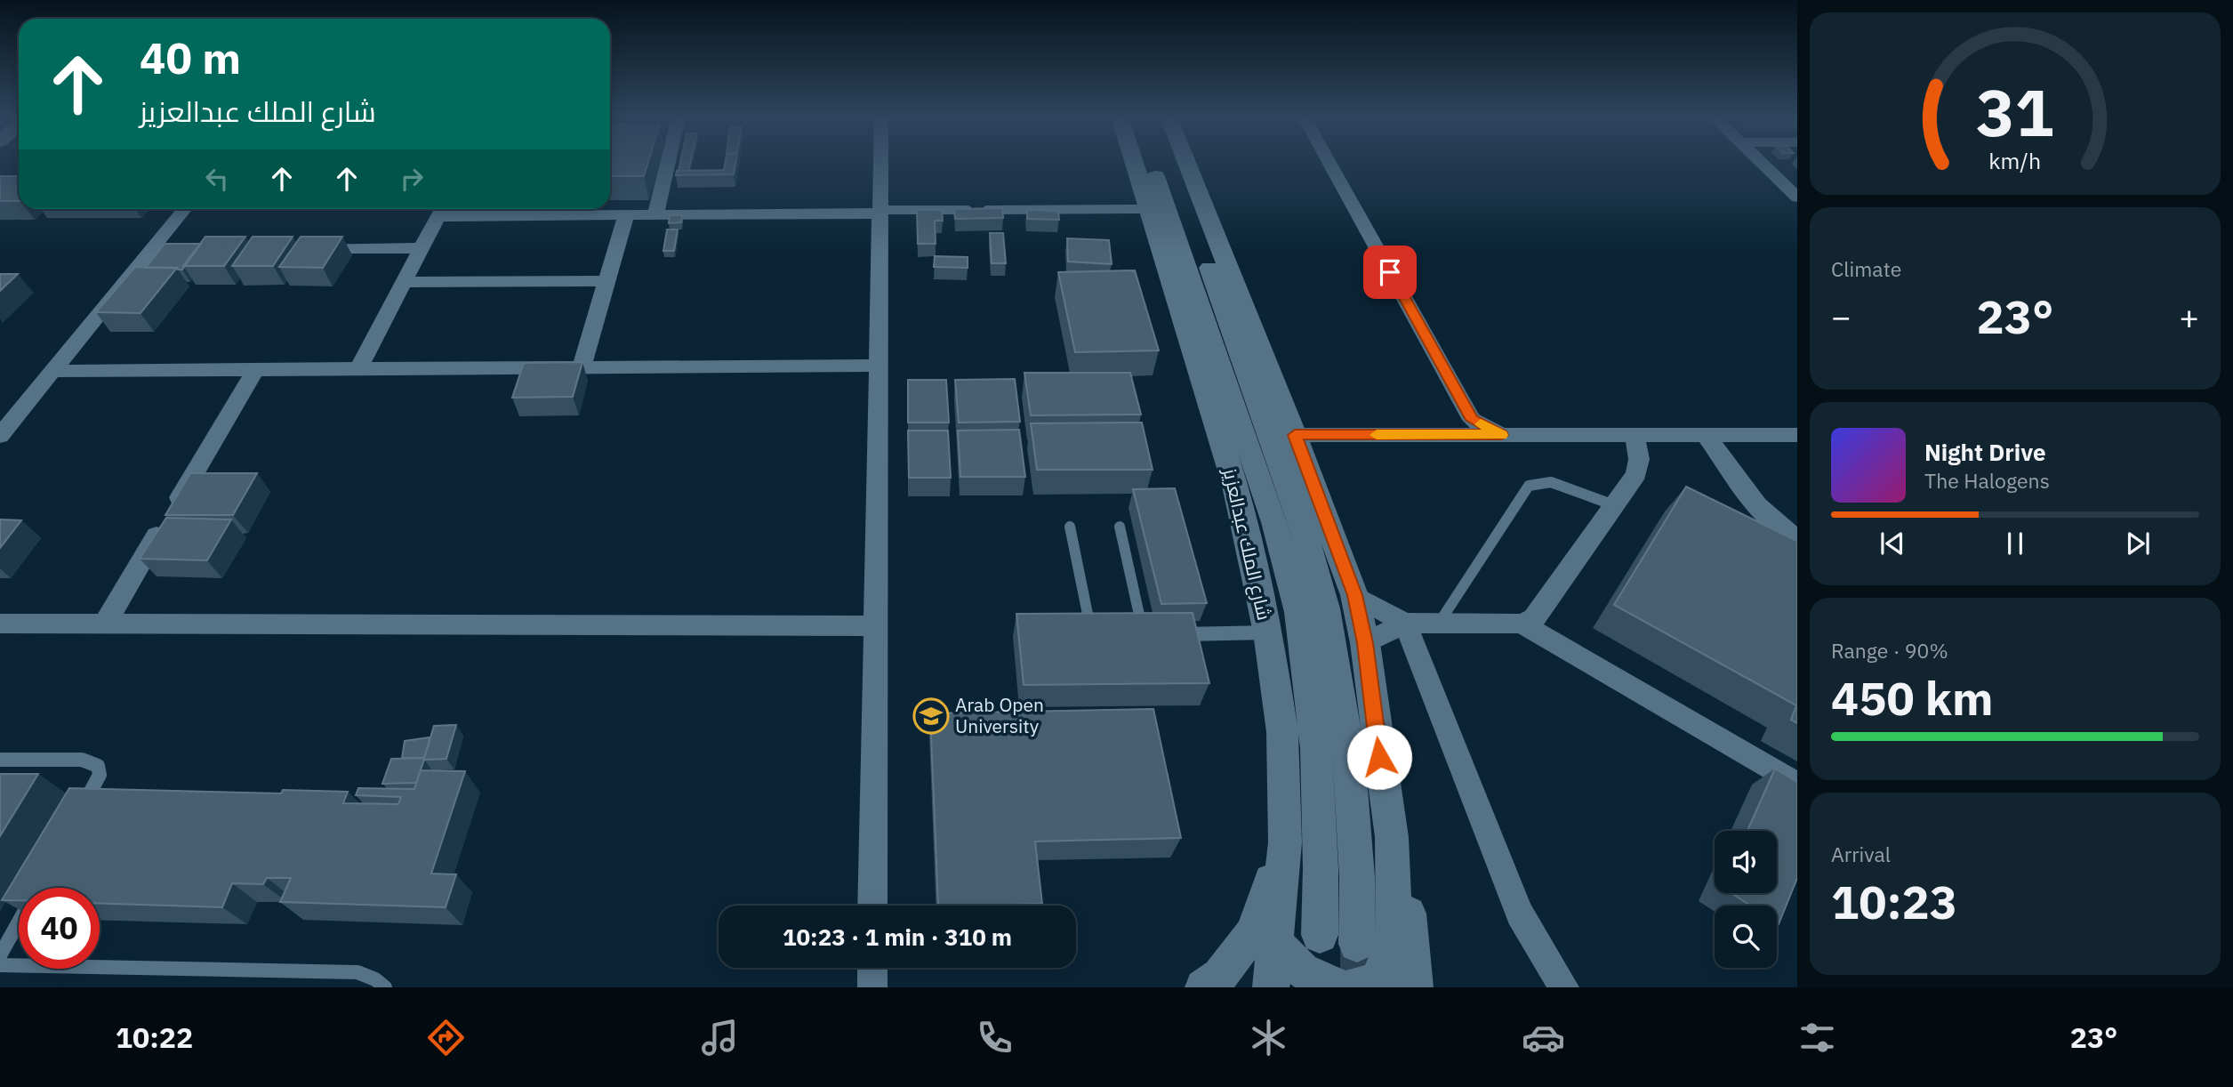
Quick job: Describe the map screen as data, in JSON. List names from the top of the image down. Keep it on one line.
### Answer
{"streets":{"street":["شارع الملك عبدالعزيز"]},"places":{"school or university":["Arab Open University"]},"page":{"turn":["40 m","شارع الملك عبدالعزيز"],"tile":["Climate",["Range · 90%","450 km"],["Arrival","10:23"]],"heat":["−","23°","+"],"song":["Night Drive","The Halogens"],"limit":"40","trip":"10:23 · 1 min · 310 m","tabs":["10:22","23°"],"gauge":["31","km/h"]}}
